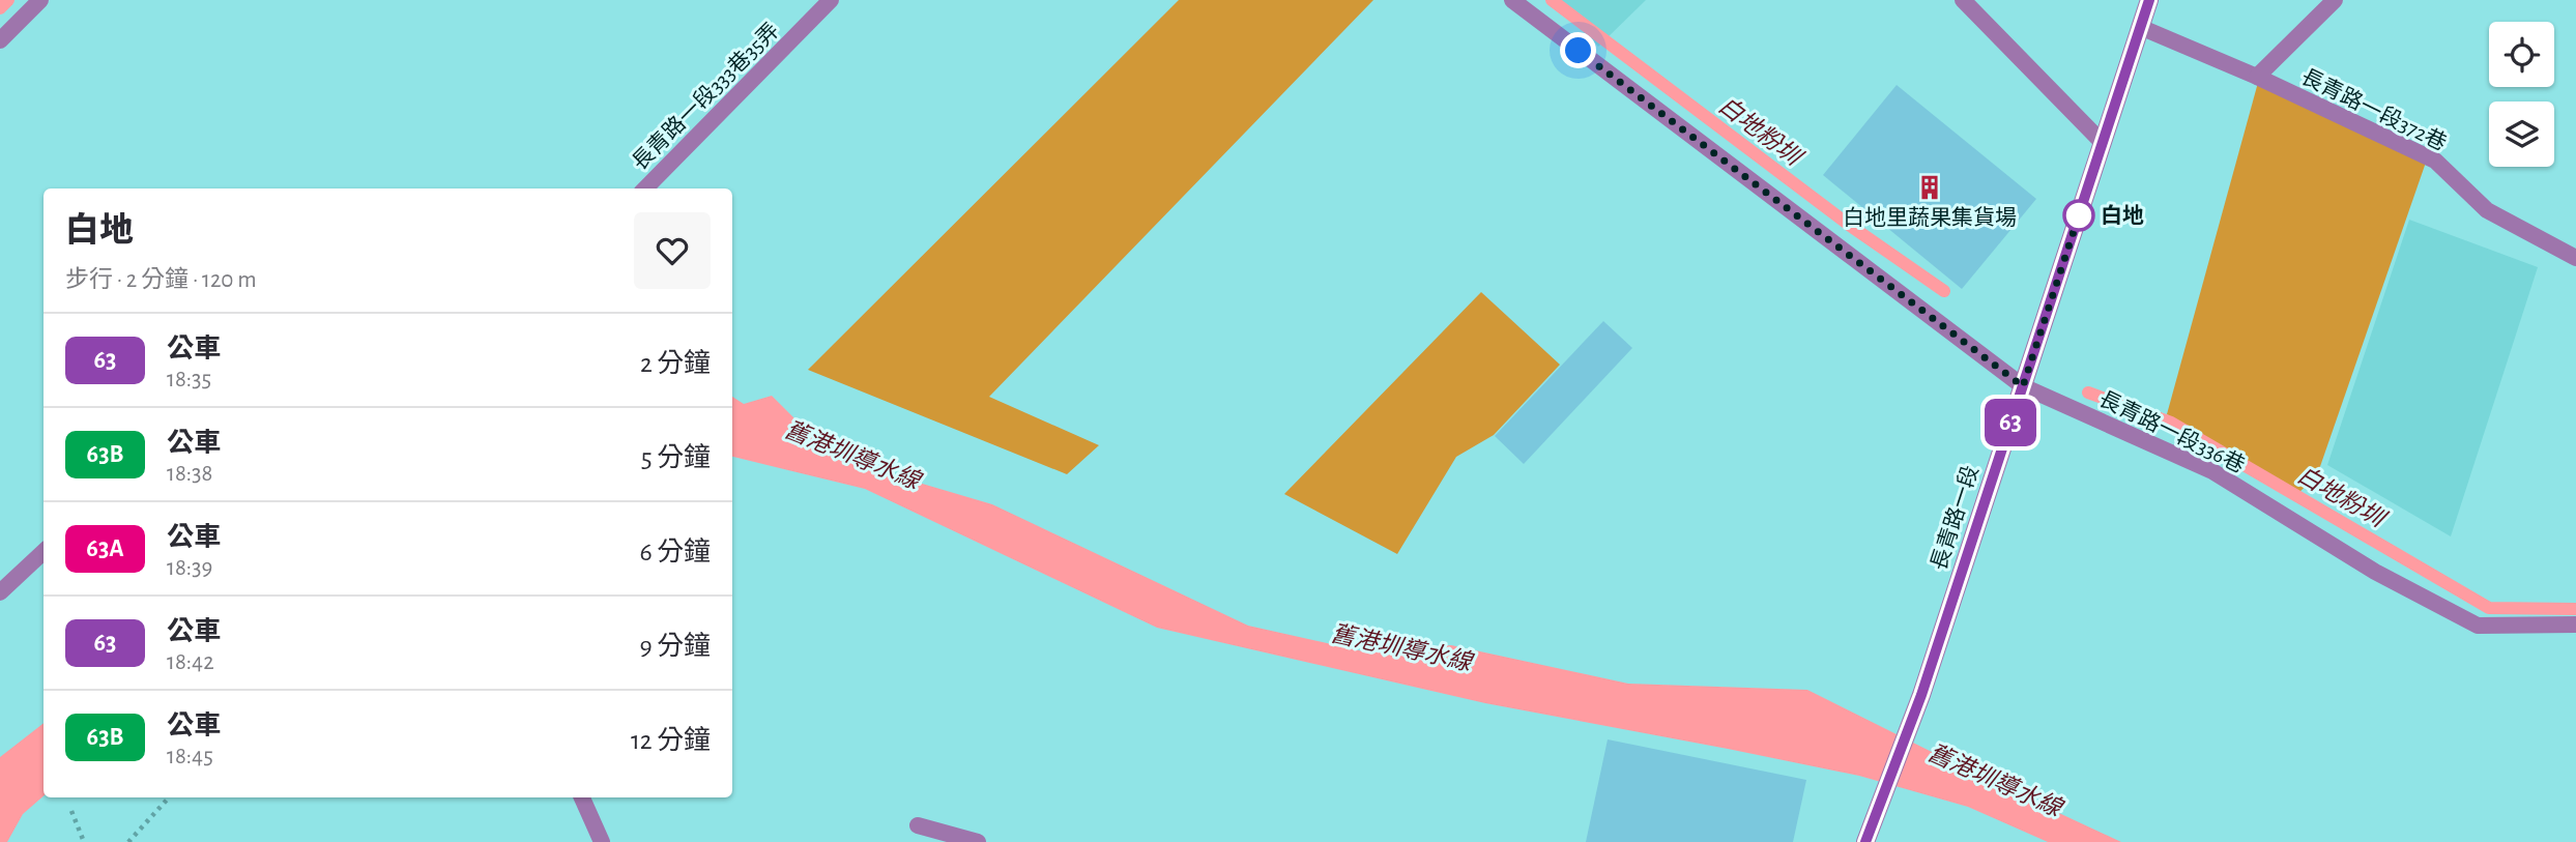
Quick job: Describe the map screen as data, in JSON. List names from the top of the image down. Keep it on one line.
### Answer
{"streets":{"street":["長青路一段"],"lane":["長青路一段333巷35弄","長青路一段372巷","長青路一段336巷"]},"crossings":[["長青路一段372巷","長青路一段"],["長青路一段336巷","長青路一段"]],"water":["白地粉圳","舊港圳導水線"],"places":{"building":["白地里蔬果集貨場"],"other":["白地"]},"lines":["bus line 63"],"page":{"on_map":"63","heading":["白地","步行 · 2 分鐘 · 120 m"],"list":[{"mark":"63","name":"公車","note":"18:35","value":"2 分鐘"},{"mark":"63B","name":"公車","note":"18:38","value":"5 分鐘"},{"mark":"63A","name":"公車","note":"18:39","value":"6 分鐘"},{"mark":"63","name":"公車","note":"18:42","value":"9 分鐘"},{"mark":"63B","name":"公車","note":"18:45","value":"12 分鐘"}]}}
